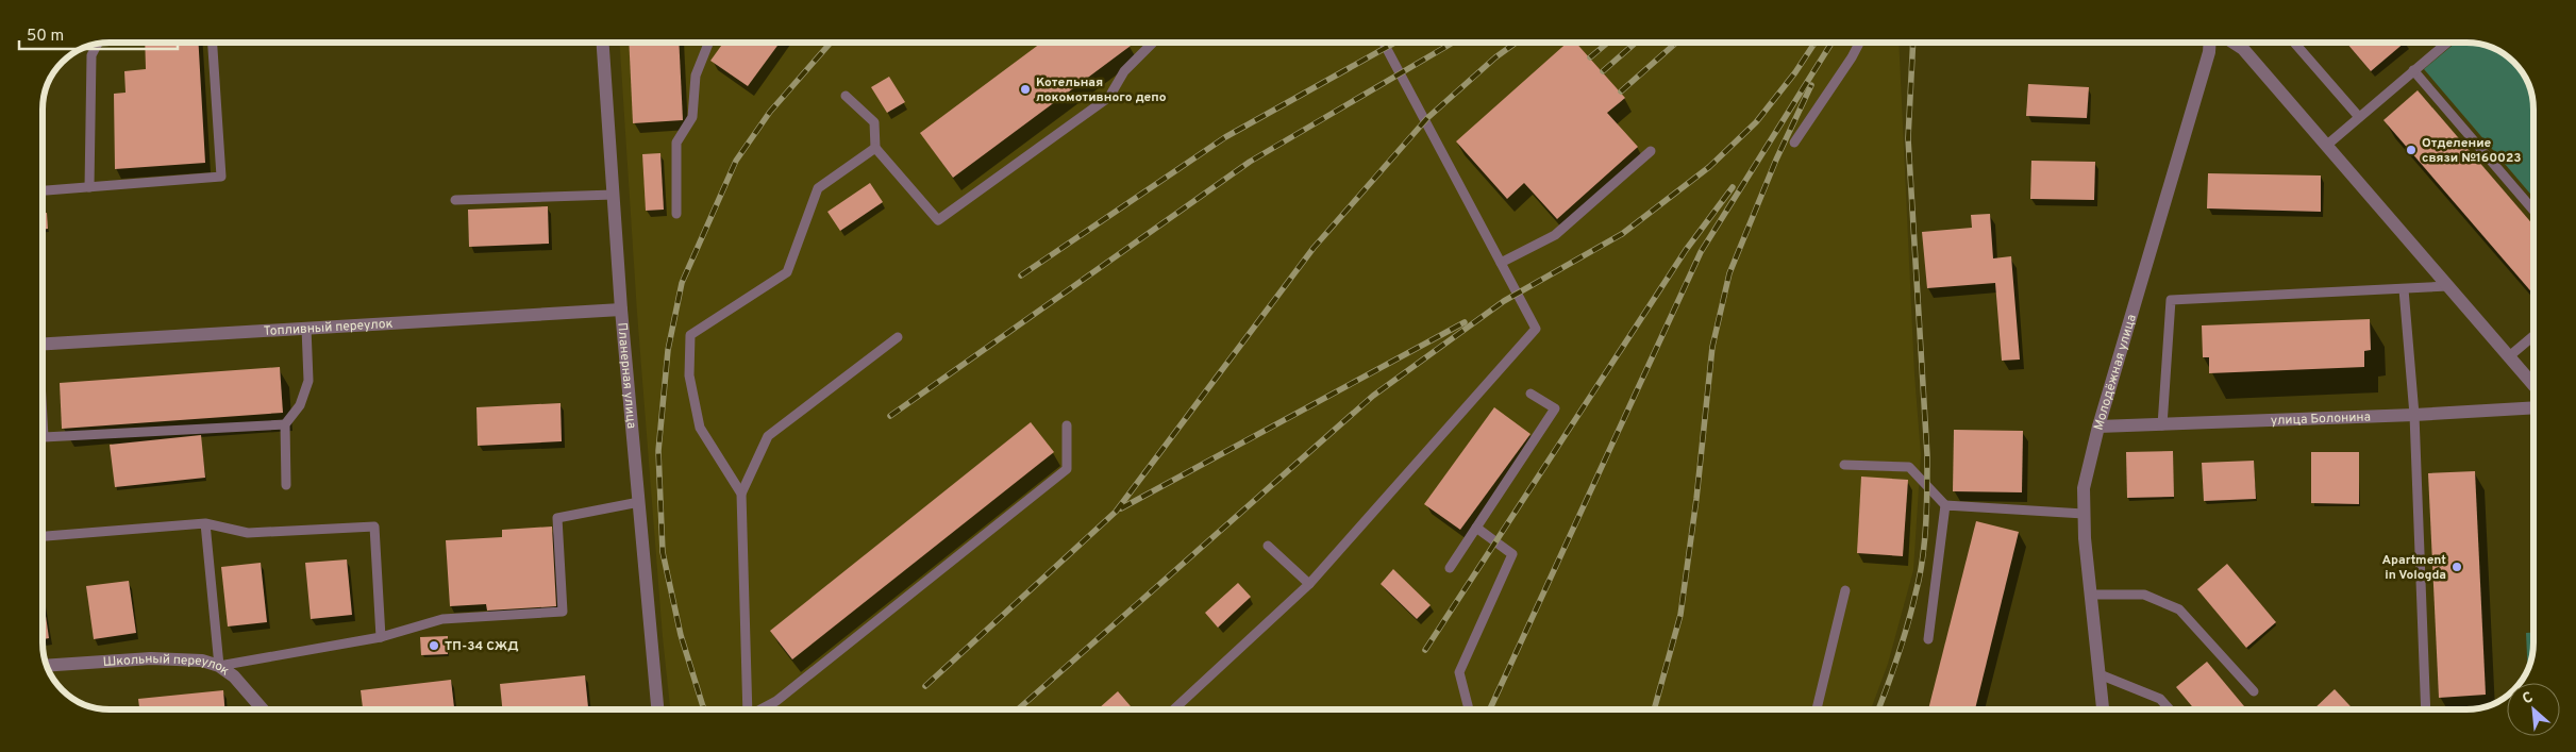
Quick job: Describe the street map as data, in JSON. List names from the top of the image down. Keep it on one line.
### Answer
{"streets":{"street":["Топливный переулок","Молодёжная улица","Планерная улица","улица Болонина","Школьный переулок"]},"crossings":[["Топливный переулок","Планерная улица"],["Молодёжная улица","улица Болонина"]],"places":["Котельная локомотивного депо","Отделение связи №160023","Apartment in Vologda","ТП-34 СЖД"],"scale_bar":"50 m","north":"top left"}
